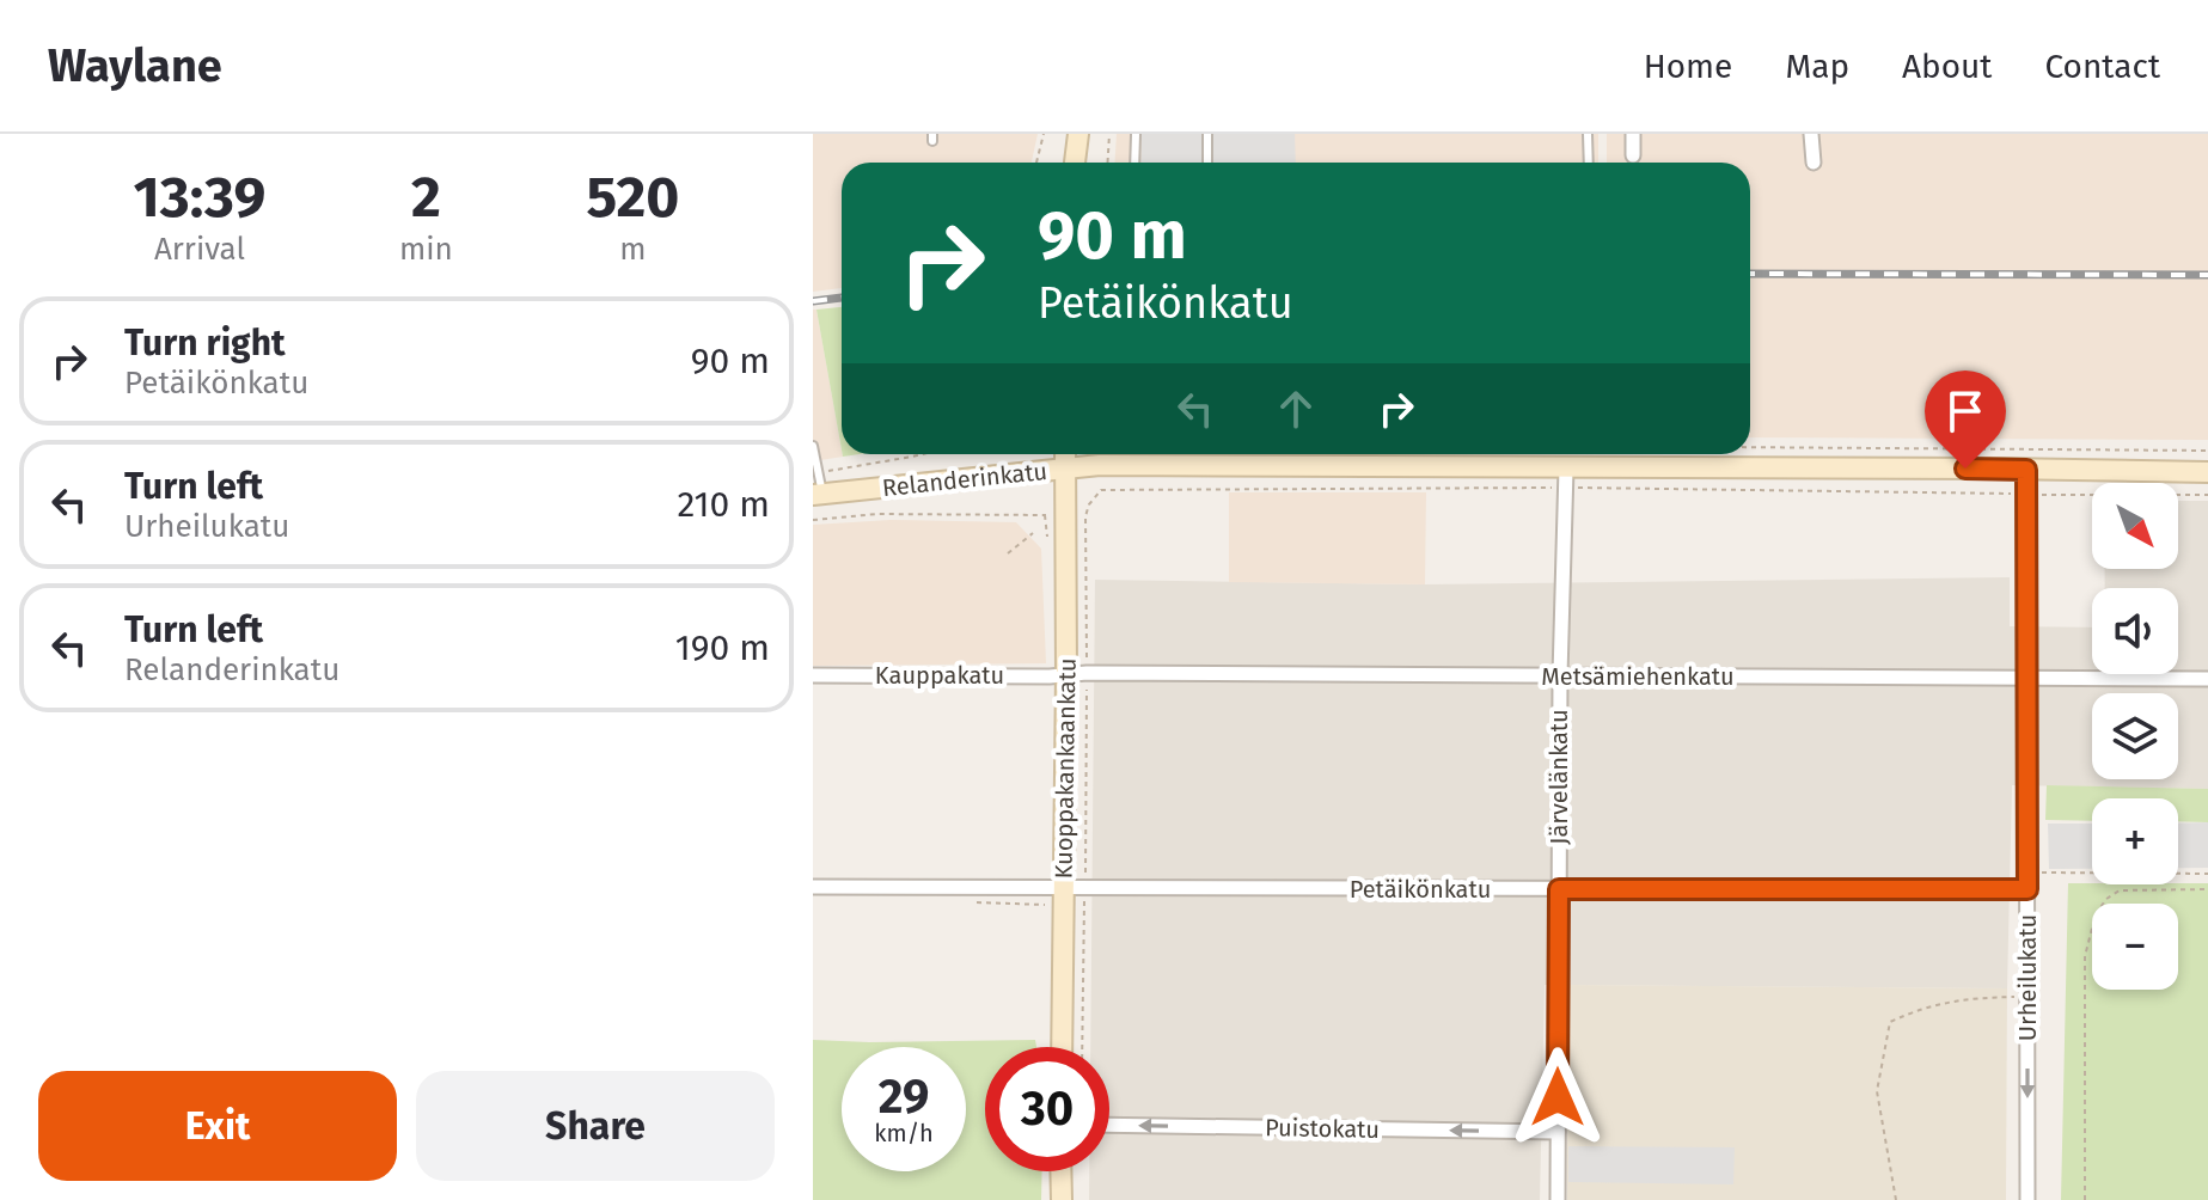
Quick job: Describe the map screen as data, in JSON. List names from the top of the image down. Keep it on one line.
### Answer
{"streets":{"main road":["Relanderinkatu","Kuoppakankaankatu"],"street":["Kauppakatu","Metsämiehenkatu","Järvelänkatu","Petäikönkatu","Urheilukatu","Puistokatu"]},"crossings":[["Relanderinkatu","Kuoppakankaankatu"],["Relanderinkatu","Järvelänkatu"],["Relanderinkatu","Urheilukatu"],["Kauppakatu","Metsämiehenkatu"],["Kauppakatu","Kuoppakankaankatu"],["Metsämiehenkatu","Kuoppakankaankatu"],["Metsämiehenkatu","Järvelänkatu"],["Metsämiehenkatu","Urheilukatu"],["Kuoppakankaankatu","Petäikönkatu"],["Järvelänkatu","Petäikönkatu"],["Järvelänkatu","Puistokatu"],["Petäikönkatu","Urheilukatu"]],"one_way":["Urheilukatu","Puistokatu"],"north":"bottom right","page":{"header":"Waylane","nav":["Home","Map","About","Contact"],"eta":["13:39","Arrival","2","min","520","m"],"turn":["90 m","Petäikönkatu"],"list":[{"name":"Turn right","note":"Petäikönkatu","value":"90 m"},{"name":"Turn left","note":"Urheilukatu","value":"210 m"},{"name":"Turn left","note":"Relanderinkatu","value":"190 m"}],"map_buttons":["+","−"],"speed":"29 km/h","limit":"30","buttons":["Exit","Share"]}}
